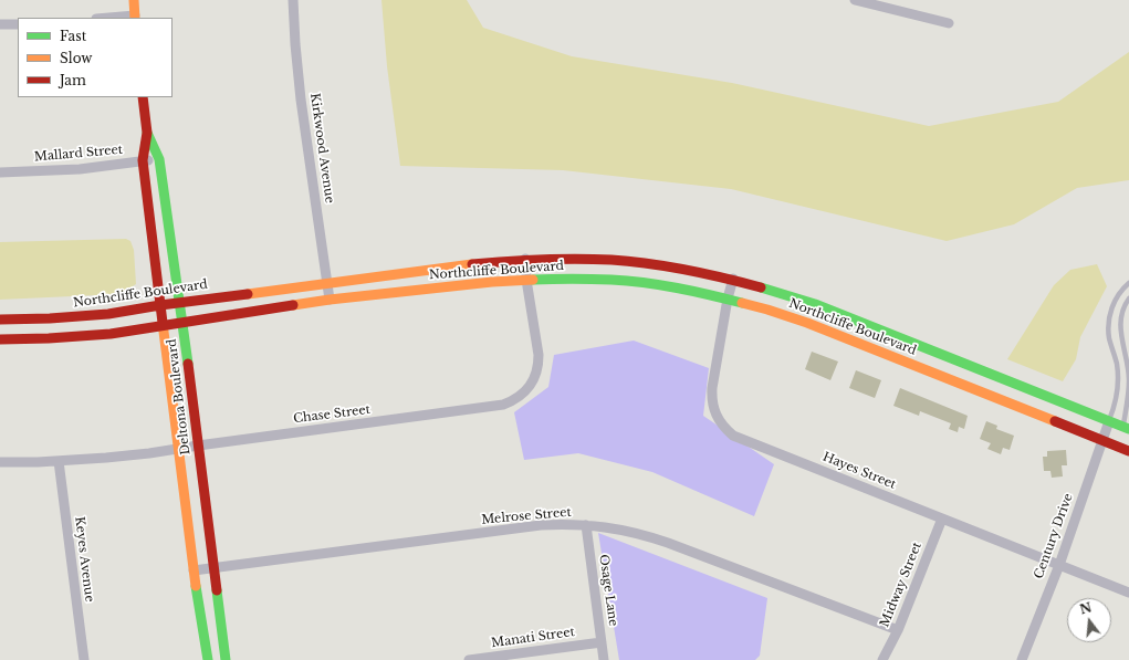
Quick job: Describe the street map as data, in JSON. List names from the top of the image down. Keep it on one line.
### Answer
{"streets":{"main road":["Northcliffe Boulevard","Deltona Boulevard"],"street":["Kirkwood Avenue","Mallard Street","Chase Street","Hayes Street","Melrose Street","Century Drive","Keyes Avenue","Midway Street","Osage Lane","Manati Street"]},"crossings":[["Kirkwood Avenue","Northcliffe Boulevard"],["Mallard Street","Deltona Boulevard"],["Northcliffe Boulevard","Deltona Boulevard"],["Northcliffe Boulevard","Chase Street"],["Northcliffe Boulevard","Hayes Street"],["Northcliffe Boulevard","Century Drive"],["Deltona Boulevard","Chase Street"],["Deltona Boulevard","Melrose Street"],["Chase Street","Keyes Avenue"],["Hayes Street","Century Drive"],["Hayes Street","Midway Street"],["Melrose Street","Midway Street"],["Melrose Street","Osage Lane"],["Osage Lane","Manati Street"]],"legend":["Fast","Slow","Jam"],"north":"top"}
